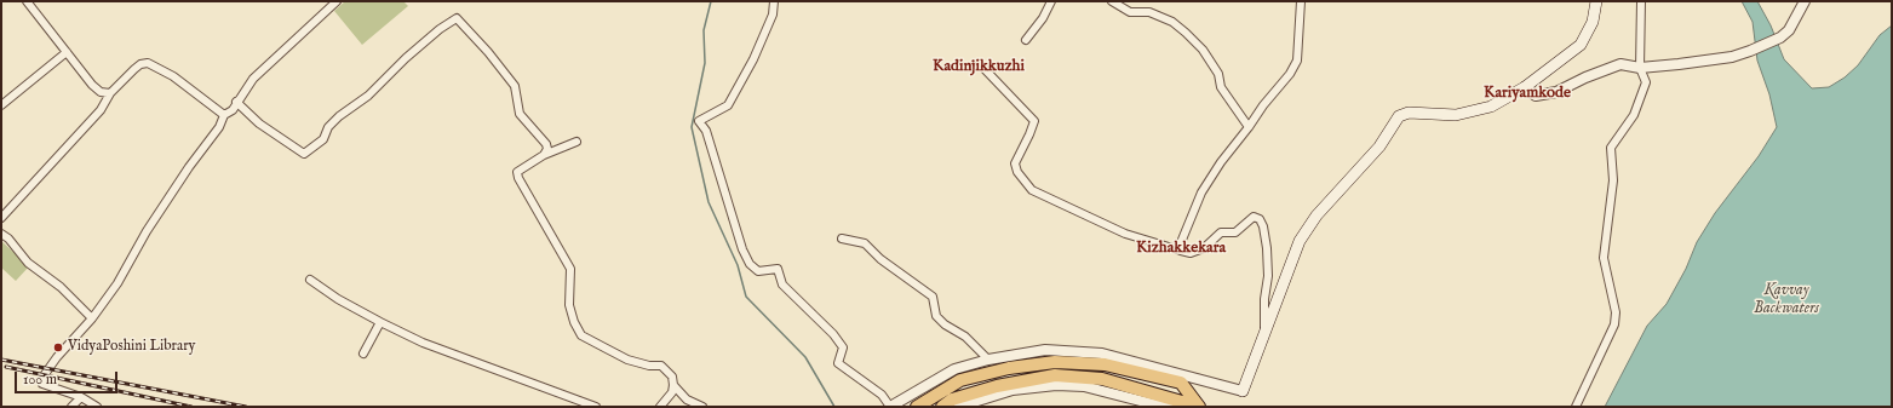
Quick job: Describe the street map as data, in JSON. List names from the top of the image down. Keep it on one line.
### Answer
{"districts":["Kadinjikkuzhi","Kariyamkode","Kizhakkekara"],"water":["Kavvay Backwaters"],"places":["VidyaPoshini Library"],"scale_bar":"100 m"}
